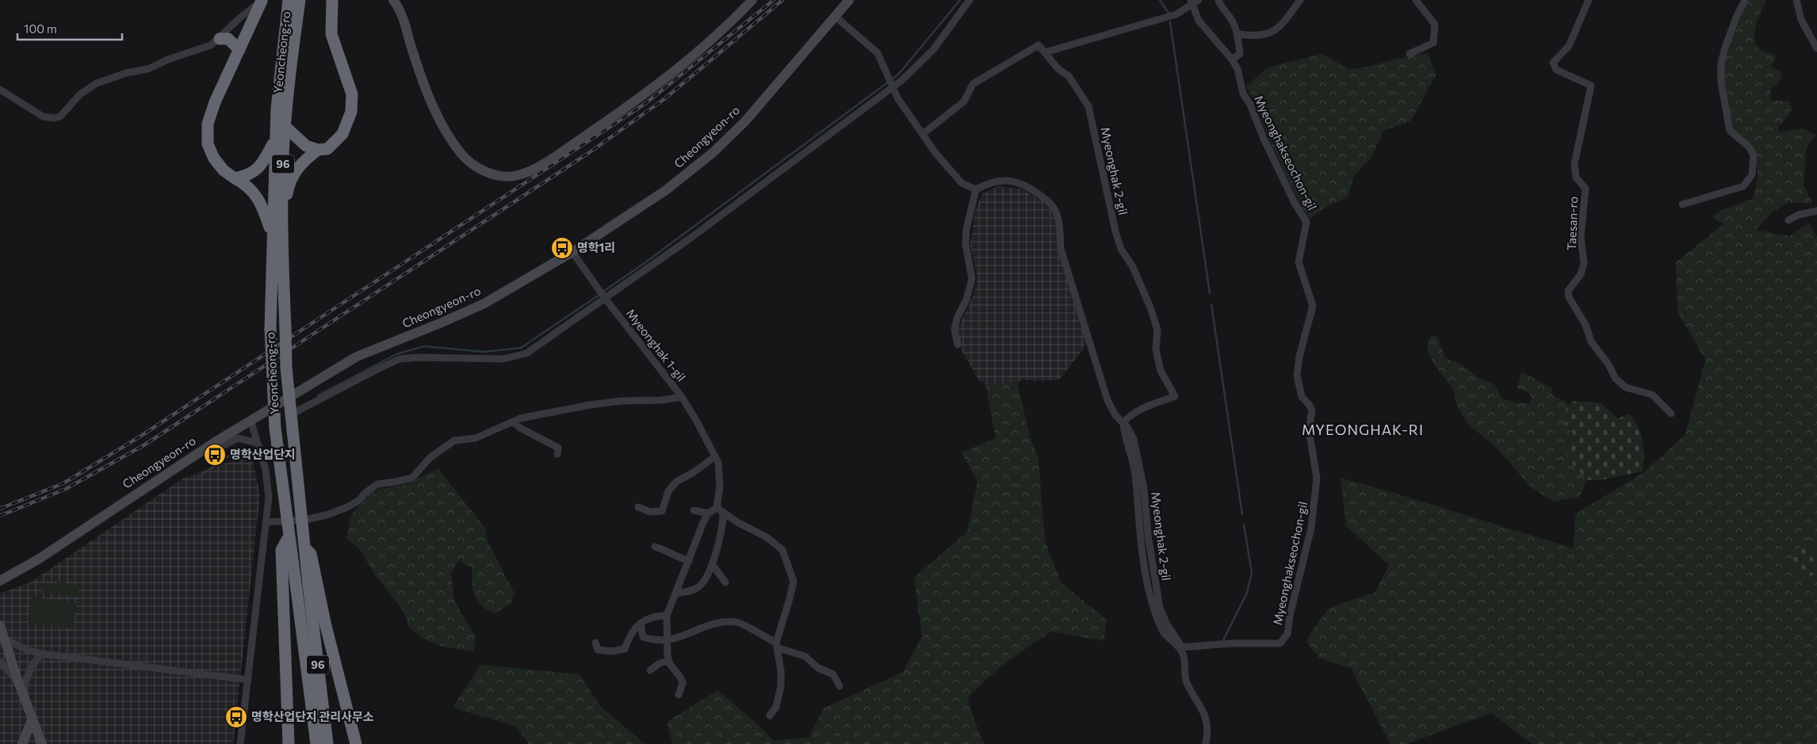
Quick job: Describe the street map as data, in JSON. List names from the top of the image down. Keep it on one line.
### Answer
{"streets":{"highway":["Yeoncheong-ro","96"],"main road":["Cheongyeon-ro"],"street":["Myeonghakseochon-gil","Myeonghak 2-gil","Taesan-ro","Myeonghak 1-gil"]},"crossings":[["Cheongyeon-ro","Myeonghak 1-gil"],["Myeonghakseochon-gil","Myeonghak 2-gil"]],"districts":["MYEONGHAK-RI"],"places":{"bus stop":["명학1리","명학산업단지","명학산업단지 관리사무소"]},"scale_bar":"100 m"}
